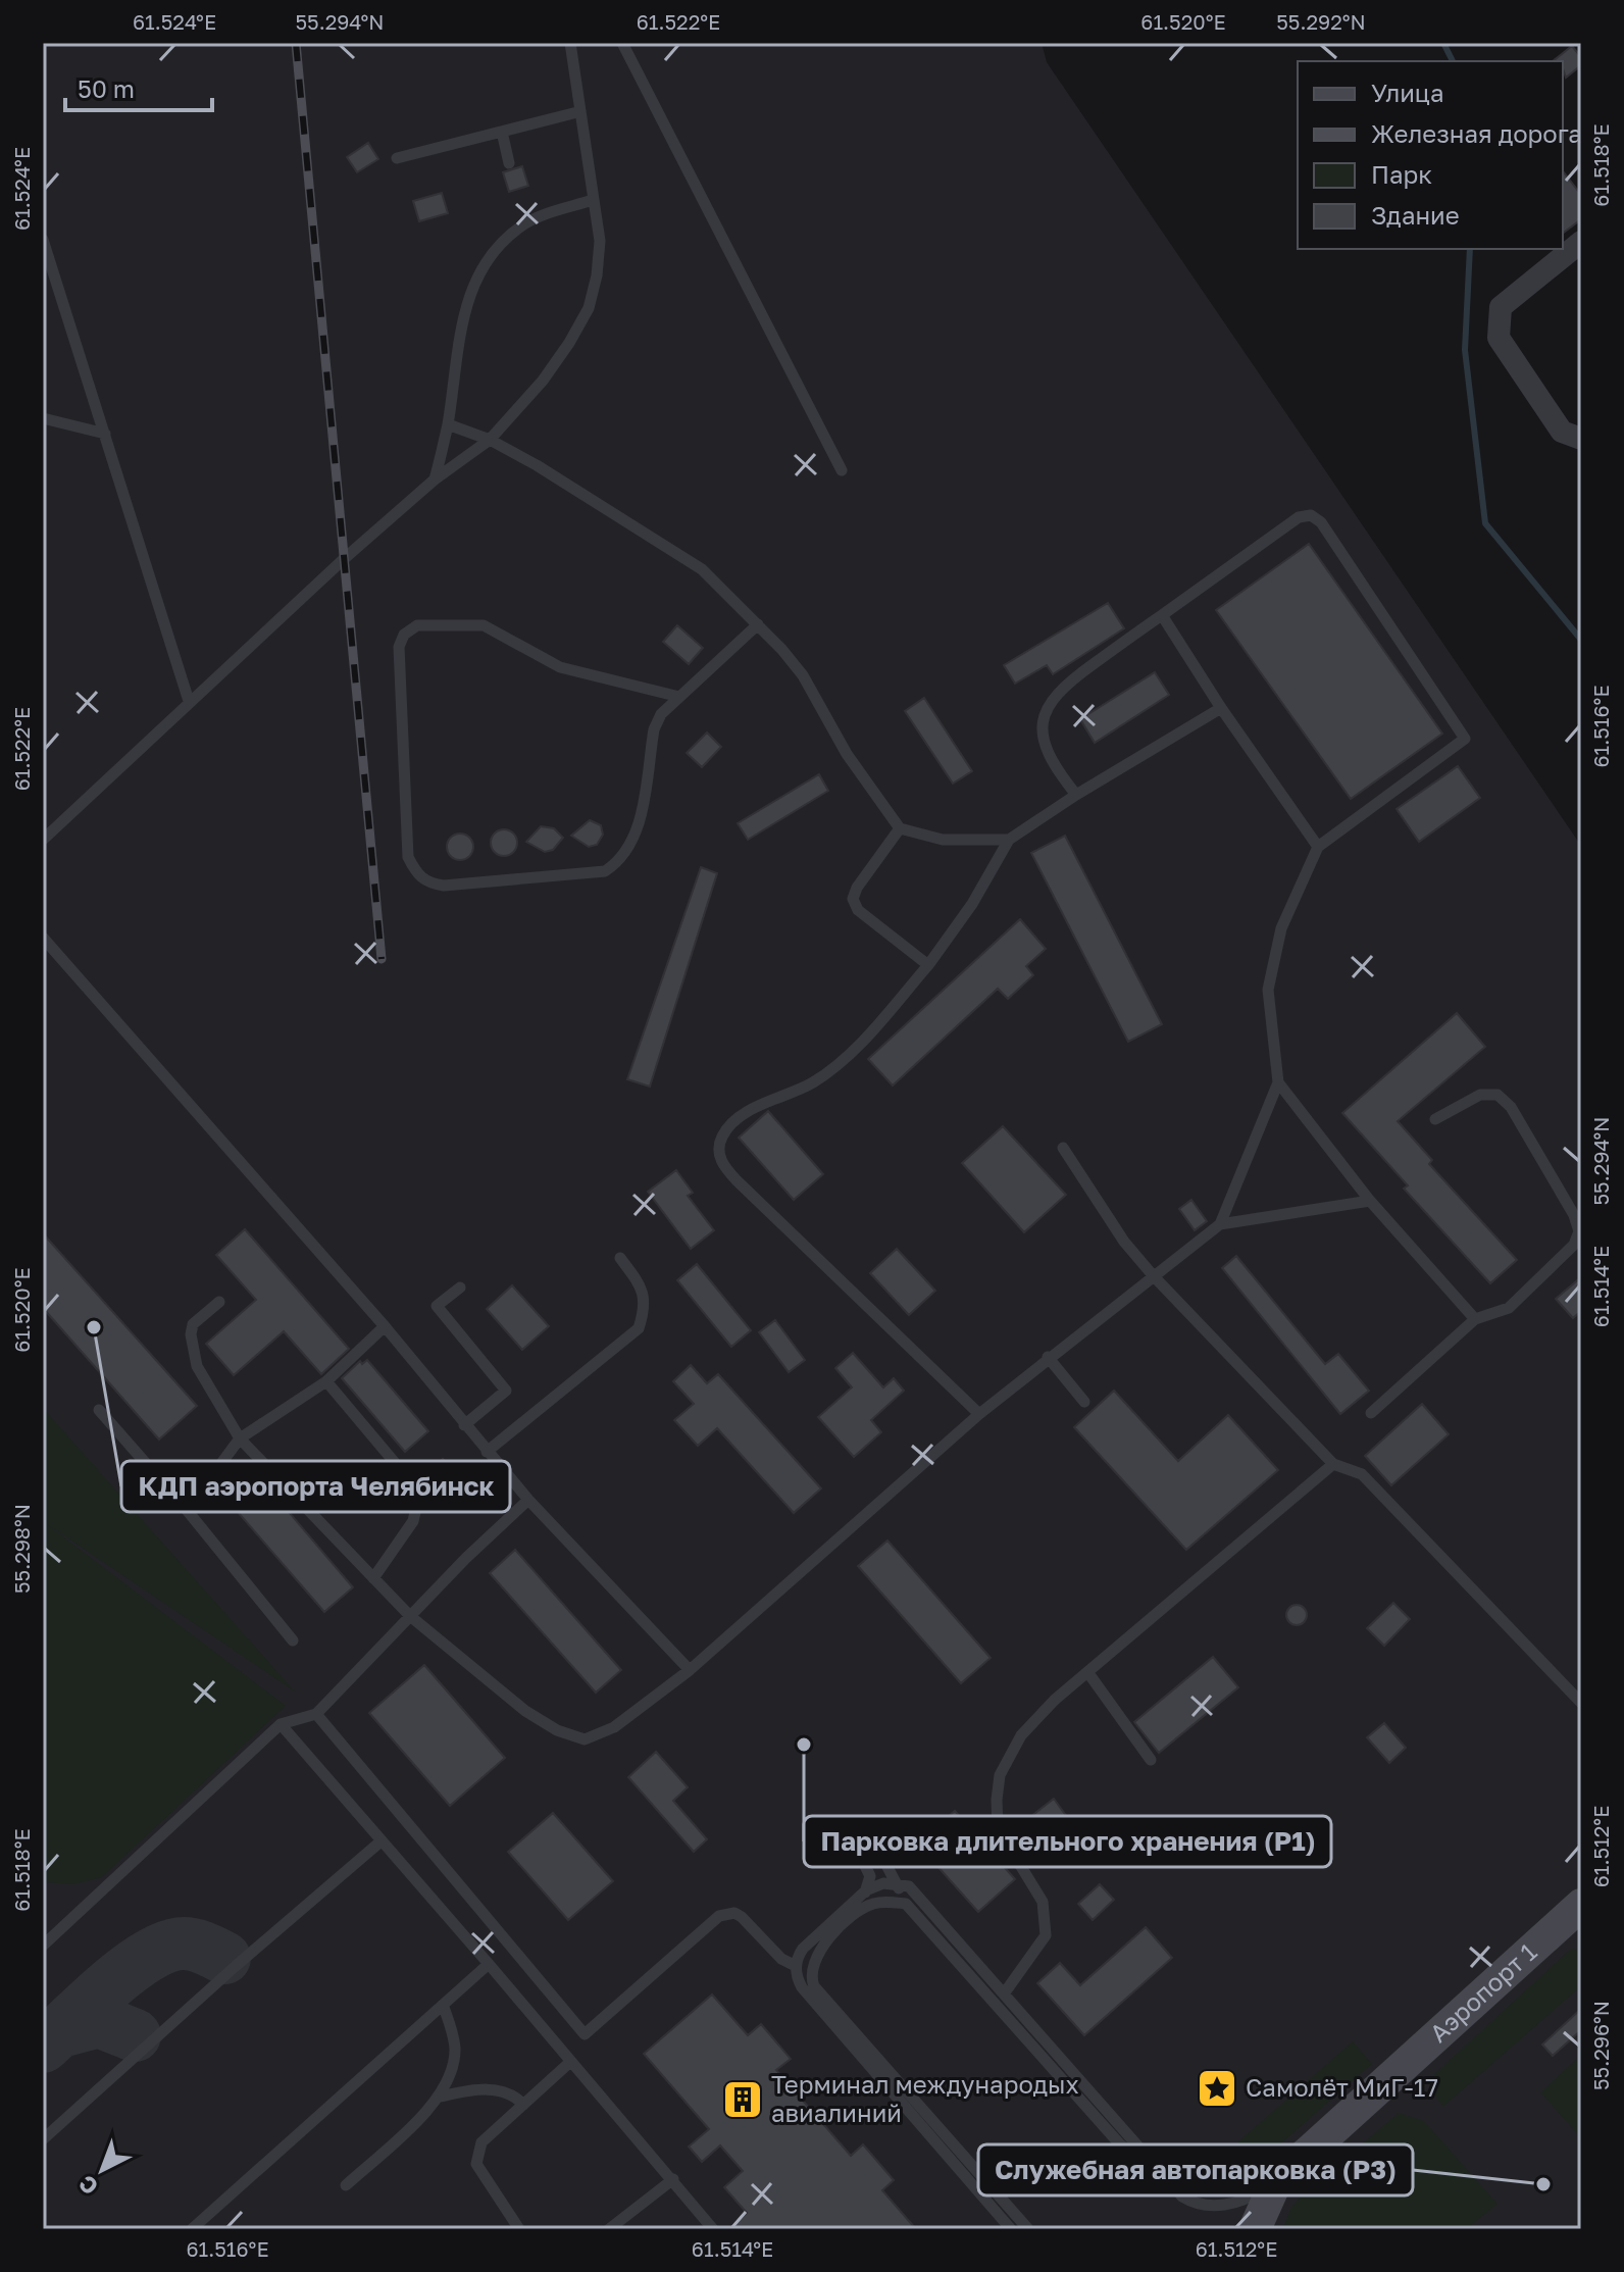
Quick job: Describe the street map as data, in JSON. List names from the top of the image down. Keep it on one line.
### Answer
{"streets":{"main road":["Аэропорт 1"]},"places":{"other":["КДП аэропорта Челябинск","Парковка длительного хранения (P1)","Служебная автопарковка (P3)"],"place":["Самолёт МиГ-17"],"building":["Терминал международых авиалиний"]},"legend":["Улица","Железная дорога","Парк","Здание"],"scale_bar":"50 m","north":"bottom left","coordinates":["61.524°E","55.294°N","61.522°E","61.520°E","55.292°N","61.518°E","61.516°E","61.514°E","55.298°N","61.512°E","55.296°N"]}
